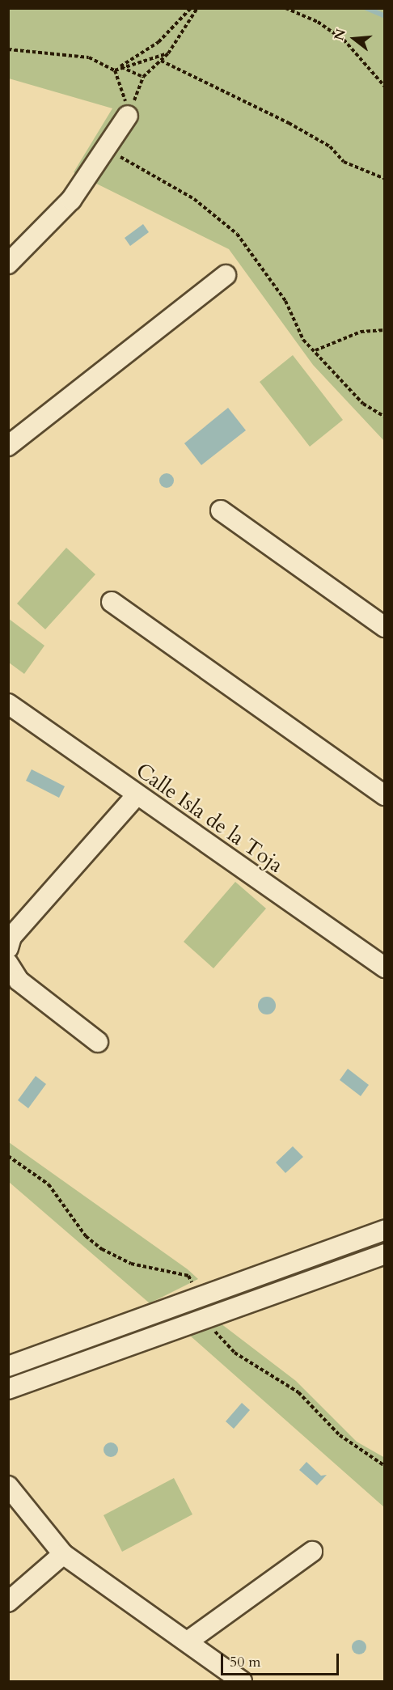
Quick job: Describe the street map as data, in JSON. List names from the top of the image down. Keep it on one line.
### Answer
{"streets":{"street":["Calle Isla de la Toja"]},"scale_bar":"50 m","north":"left"}
